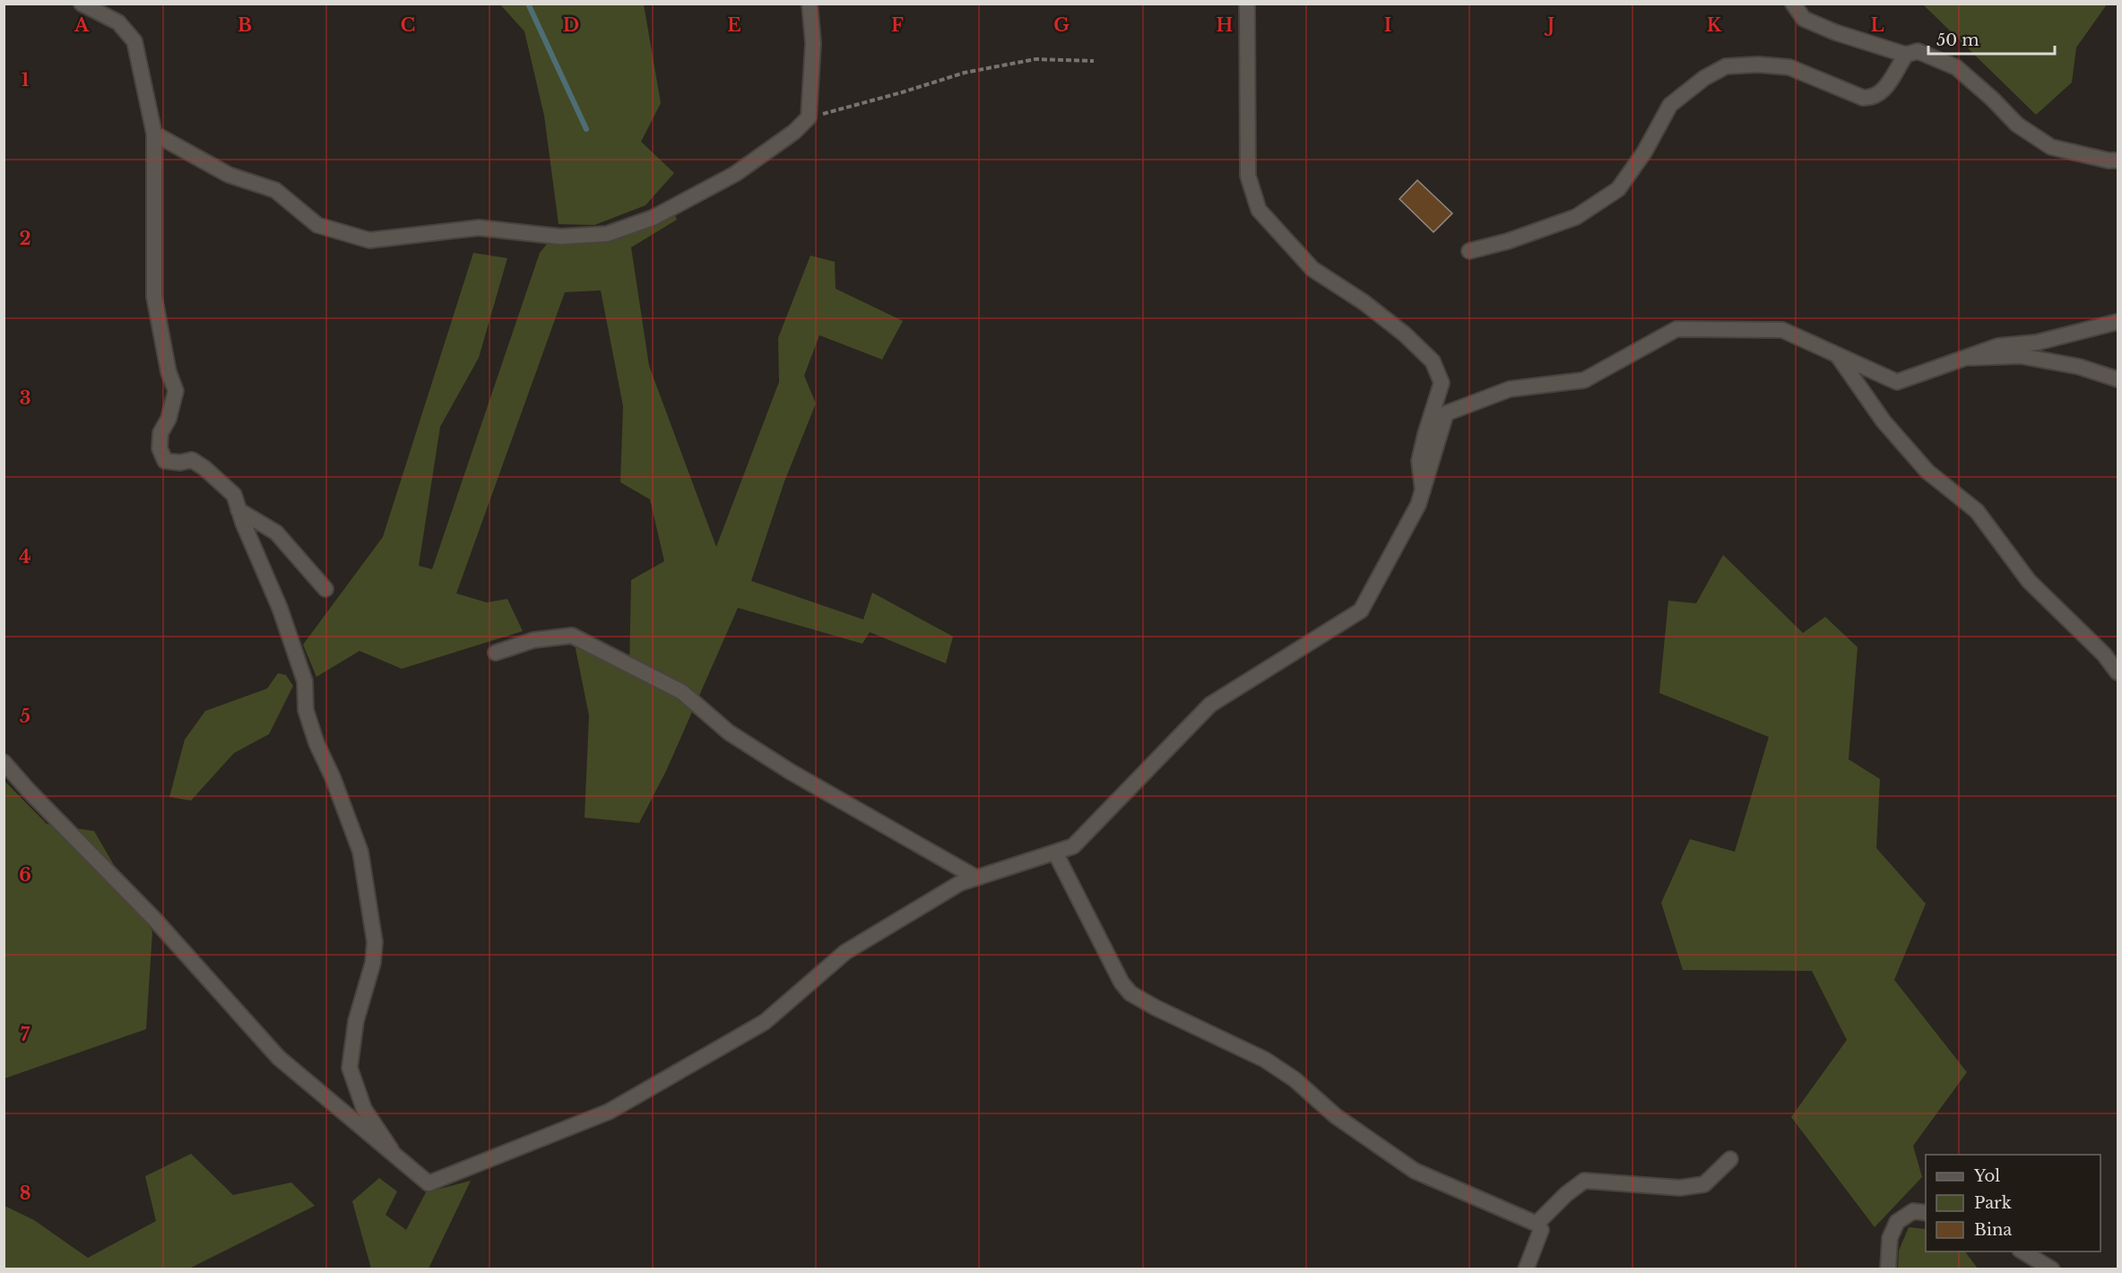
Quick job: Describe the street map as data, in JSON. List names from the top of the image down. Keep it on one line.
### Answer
{"legend":["Yol","Park","Bina"],"scale_bar":"50 m","grid":{"columns":["A","B","C","D","E","F","G","H","I","J","K","L"],"rows":["1","2","3","4","5","6","7","8"]}}
